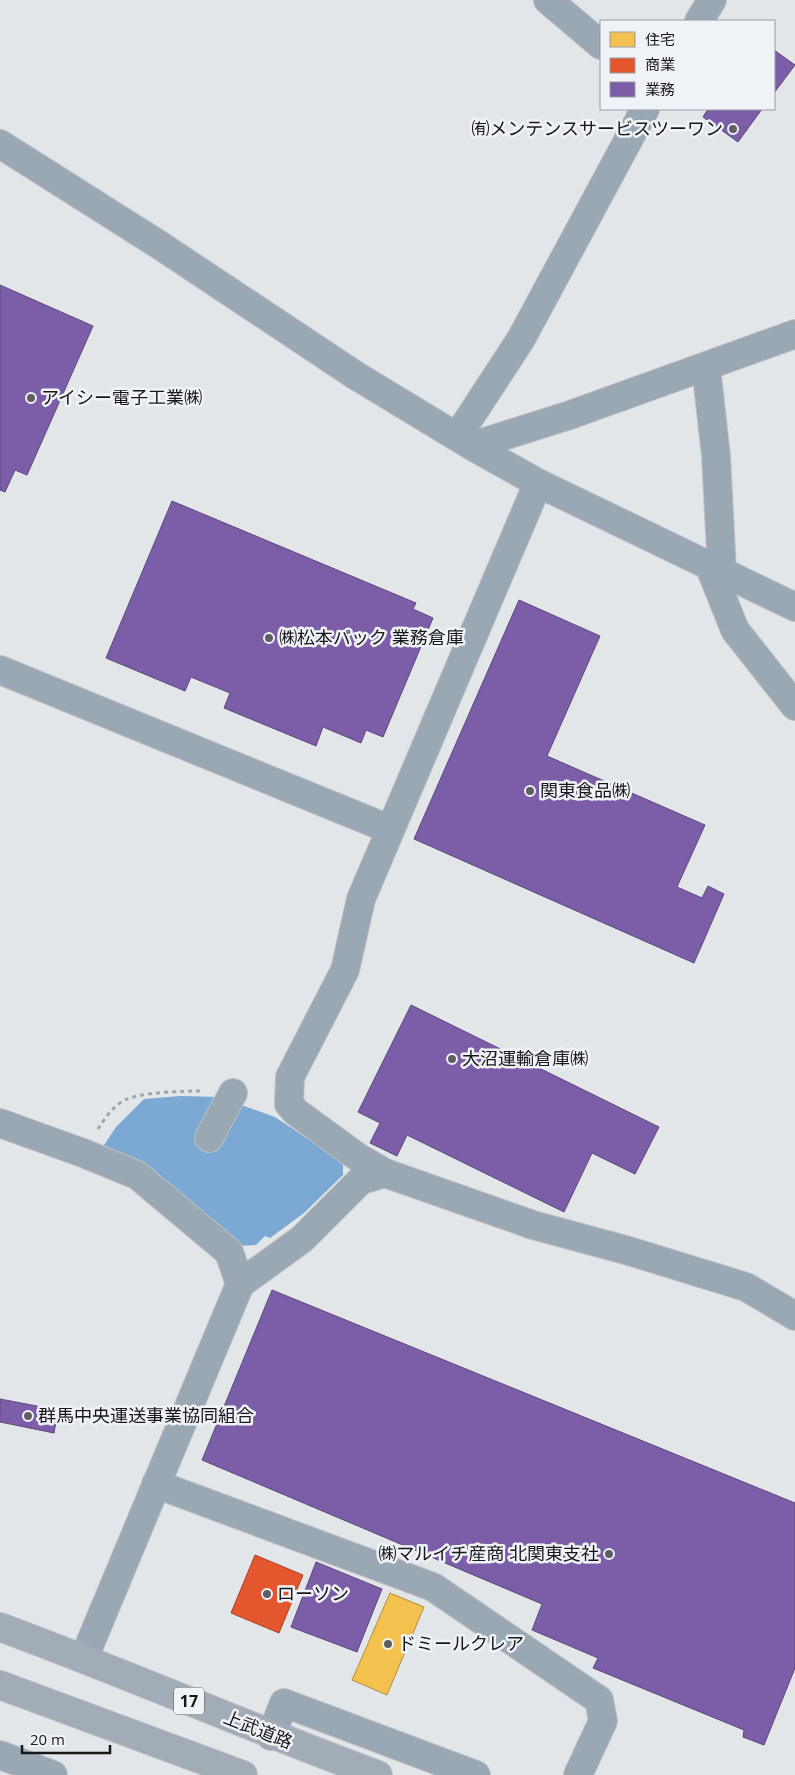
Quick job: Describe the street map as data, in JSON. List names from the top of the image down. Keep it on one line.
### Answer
{"streets":{"highway":["17","上武道路"]},"places":["㈲メンテンスサービスツーワン","アイシー電子工業㈱","㈱松本パック 業務倉庫","関東食品㈱","大沼運輸倉庫㈱","群馬中央運送事業協同組合","㈱マルイチ産商 北関東支社","ローソン","ドミールクレア"],"legend":["住宅","商業","業務"],"scale_bar":"20 m"}
